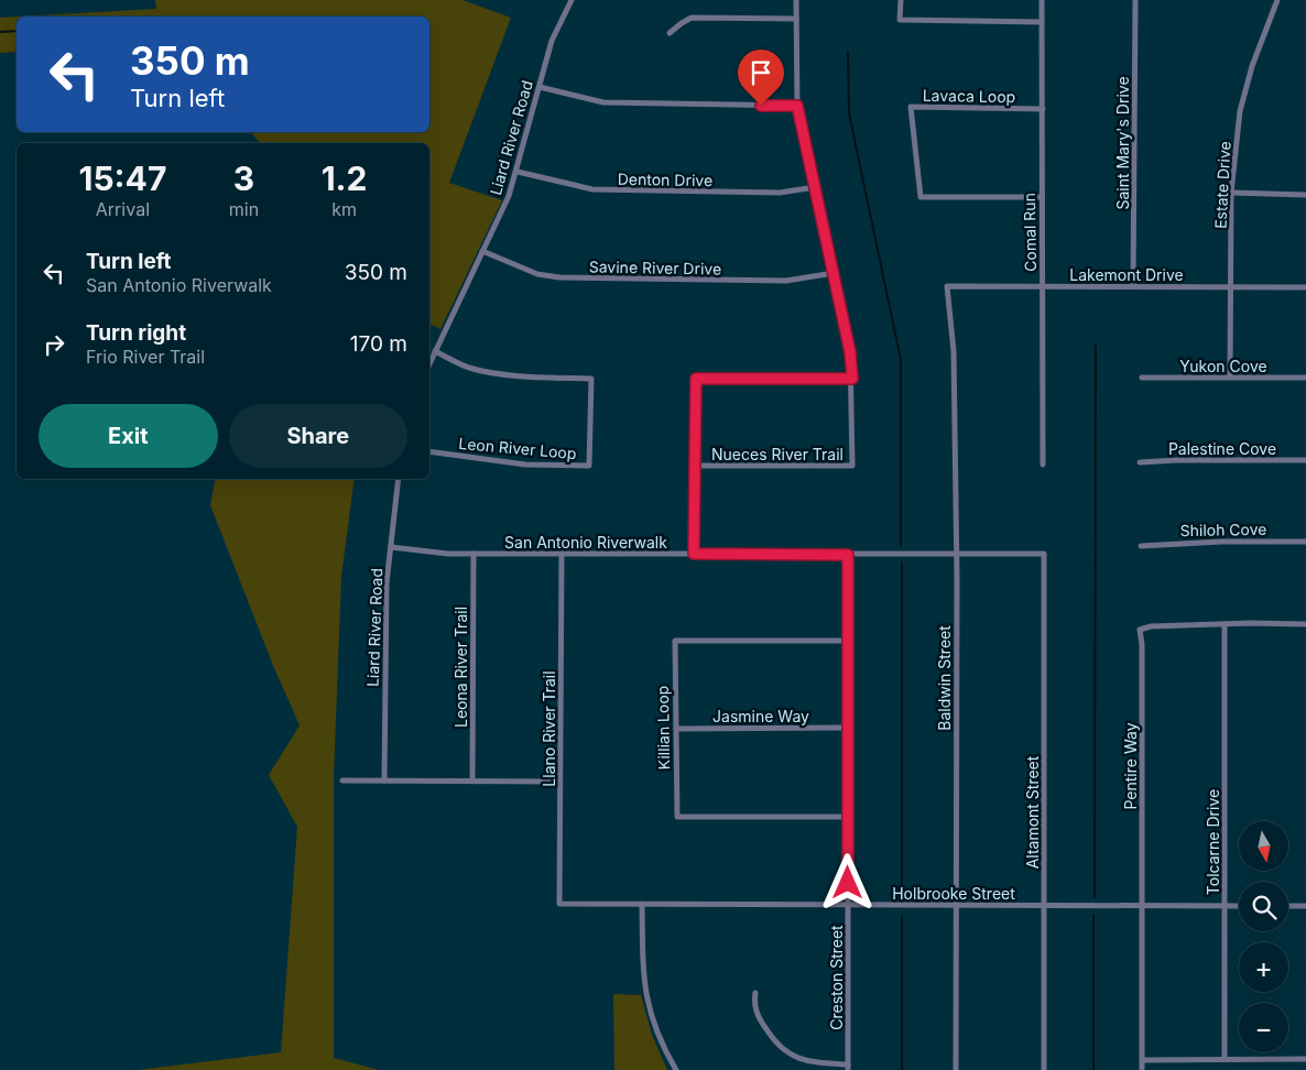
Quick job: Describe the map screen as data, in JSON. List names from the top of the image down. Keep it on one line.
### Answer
{"streets":{"street":["Lavaca Loop","Liard River Road","Saint Mary's Drive","Denton Drive","Estate Drive","Comal Run","Savine River Drive","Lakemont Drive","Yukon Cove","Leon River Loop","Palestine Cove","Nueces River Trail","Shiloh Cove","San Antonio Riverwalk","Leona River Trail","Baldwin Street","Jasmine Way","Killian Loop","Llano River Trail","Pentire Way","Altamont Street","Tolcarne Drive","Holbrooke Street","Creston Street"]},"crossings":[["Lavaca Loop","Comal Run"],["Liard River Road","Denton Drive"],["Liard River Road","Savine River Drive"],["Liard River Road","Leon River Loop"],["Liard River Road","San Antonio Riverwalk"],["Saint Mary's Drive","Lakemont Drive"],["Denton Drive","Nueces River Trail"],["Estate Drive","Lakemont Drive"],["Estate Drive","Yukon Cove"],["Comal Run","Lakemont Drive"],["Savine River Drive","Nueces River Trail"],["Lakemont Drive","Baldwin Street"],["San Antonio Riverwalk","Leona River Trail"],["San Antonio Riverwalk","Baldwin Street"],["San Antonio Riverwalk","Llano River Trail"],["San Antonio Riverwalk","Altamont Street"],["San Antonio Riverwalk","Creston Street"],["Baldwin Street","Holbrooke Street"],["Jasmine Way","Killian Loop"],["Jasmine Way","Creston Street"],["Killian Loop","Creston Street"],["Llano River Trail","Holbrooke Street"],["Pentire Way","Tolcarne Drive"],["Pentire Way","Holbrooke Street"],["Altamont Street","Holbrooke Street"],["Tolcarne Drive","Holbrooke Street"],["Holbrooke Street","Creston Street"]],"north":"bottom","page":{"turn":["350 m","Turn left"],"eta":["15:47","Arrival","3","min","1.2","km"],"list":[{"name":"Turn left","note":"San Antonio Riverwalk","value":"350 m"},{"name":"Turn right","note":"Frio River Trail","value":"170 m"}],"buttons":["Exit","Share"],"map_buttons":["+","−"]}}
